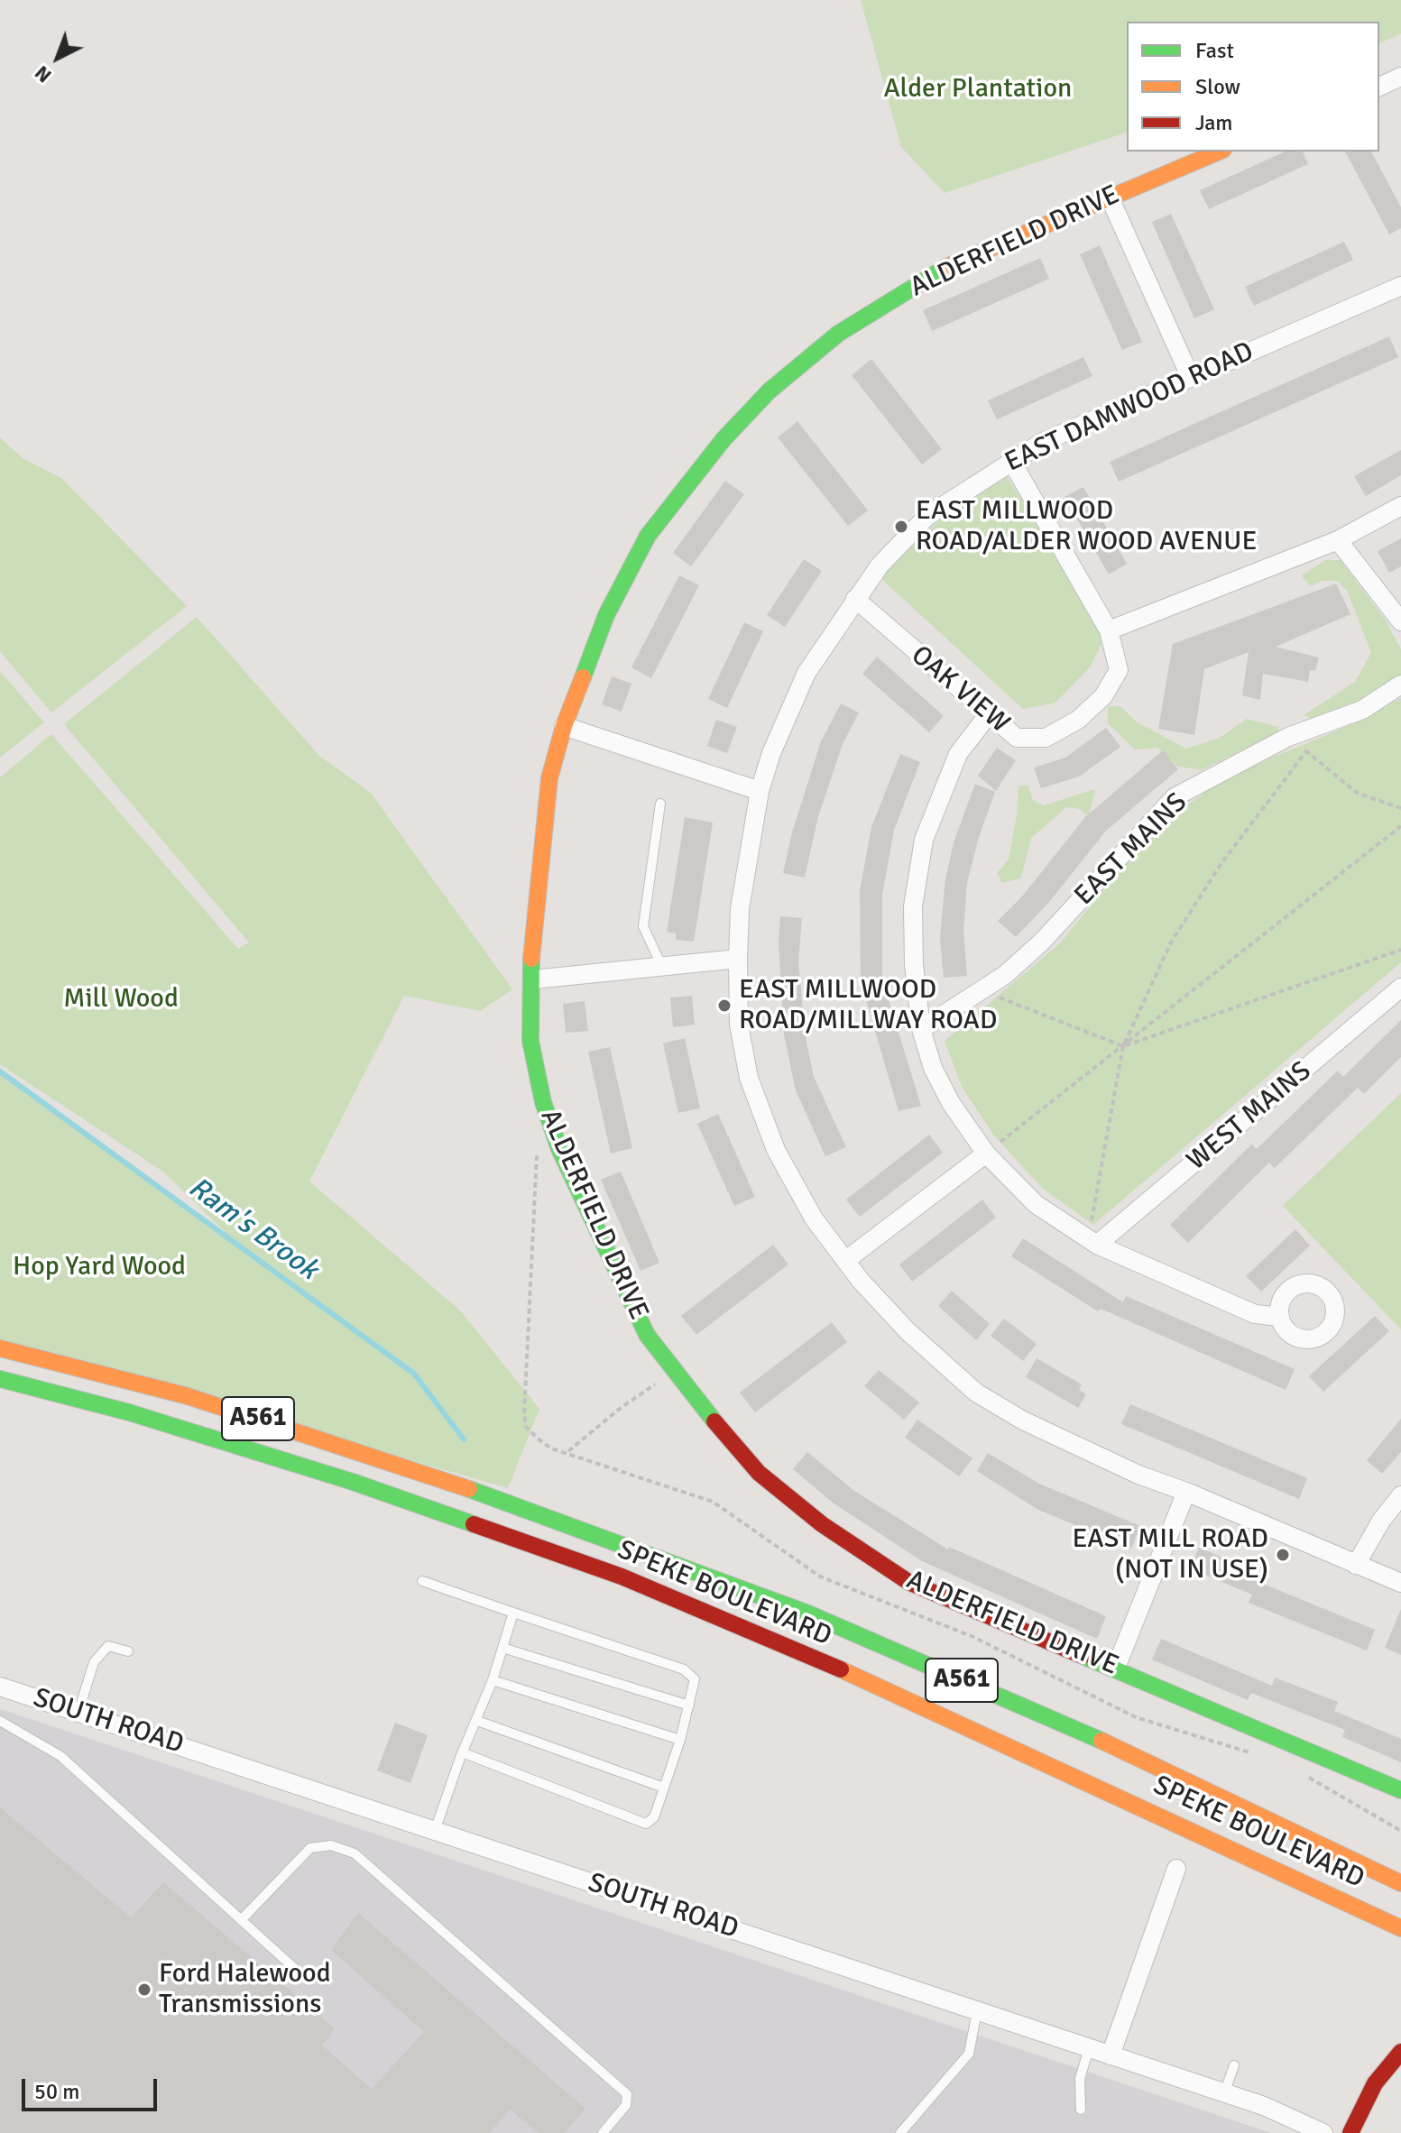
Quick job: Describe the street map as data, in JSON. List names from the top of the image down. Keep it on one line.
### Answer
{"streets":{"main road":["ALDERFIELD DRIVE","A561","SPEKE BOULEVARD"],"street":["EAST DAMWOOD ROAD","OAK VIEW","EAST MAINS","WEST MAINS","SOUTH ROAD"]},"crossings":[["EAST DAMWOOD ROAD","OAK VIEW"]],"water":["Ram's Brook"],"parks":["Alder Plantation","Mill Wood","Hop Yard Wood"],"places":["EAST MILLWOOD ROAD/ALDER WOOD AVENUE","EAST MILLWOOD ROAD/MILLWAY ROAD","EAST MILL ROAD (NOT IN USE)","Ford Halewood Transmissions"],"legend":["Fast","Slow","Jam"],"scale_bar":"50 m","north":"bottom left"}
